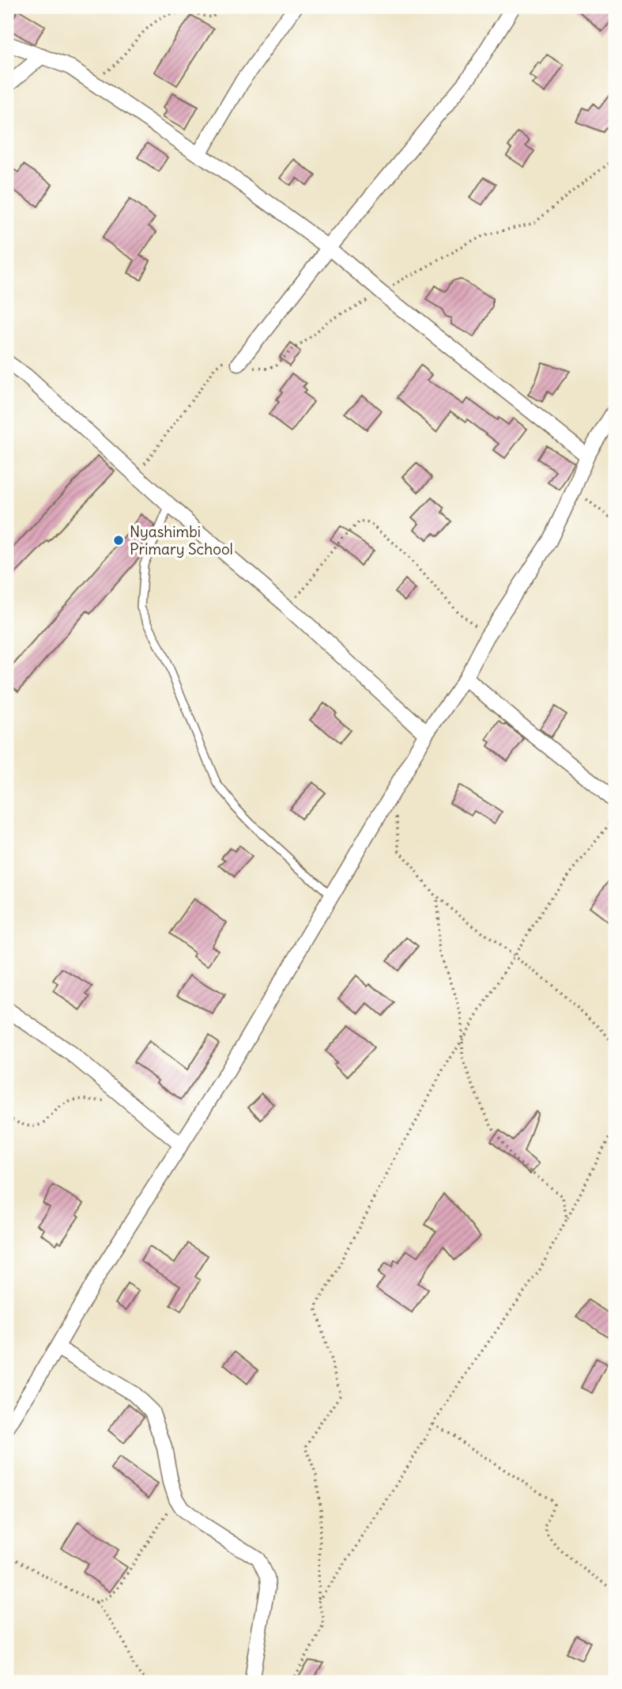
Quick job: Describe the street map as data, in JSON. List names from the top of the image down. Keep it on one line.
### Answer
{"places":["Nyashimbi Primary School"]}
